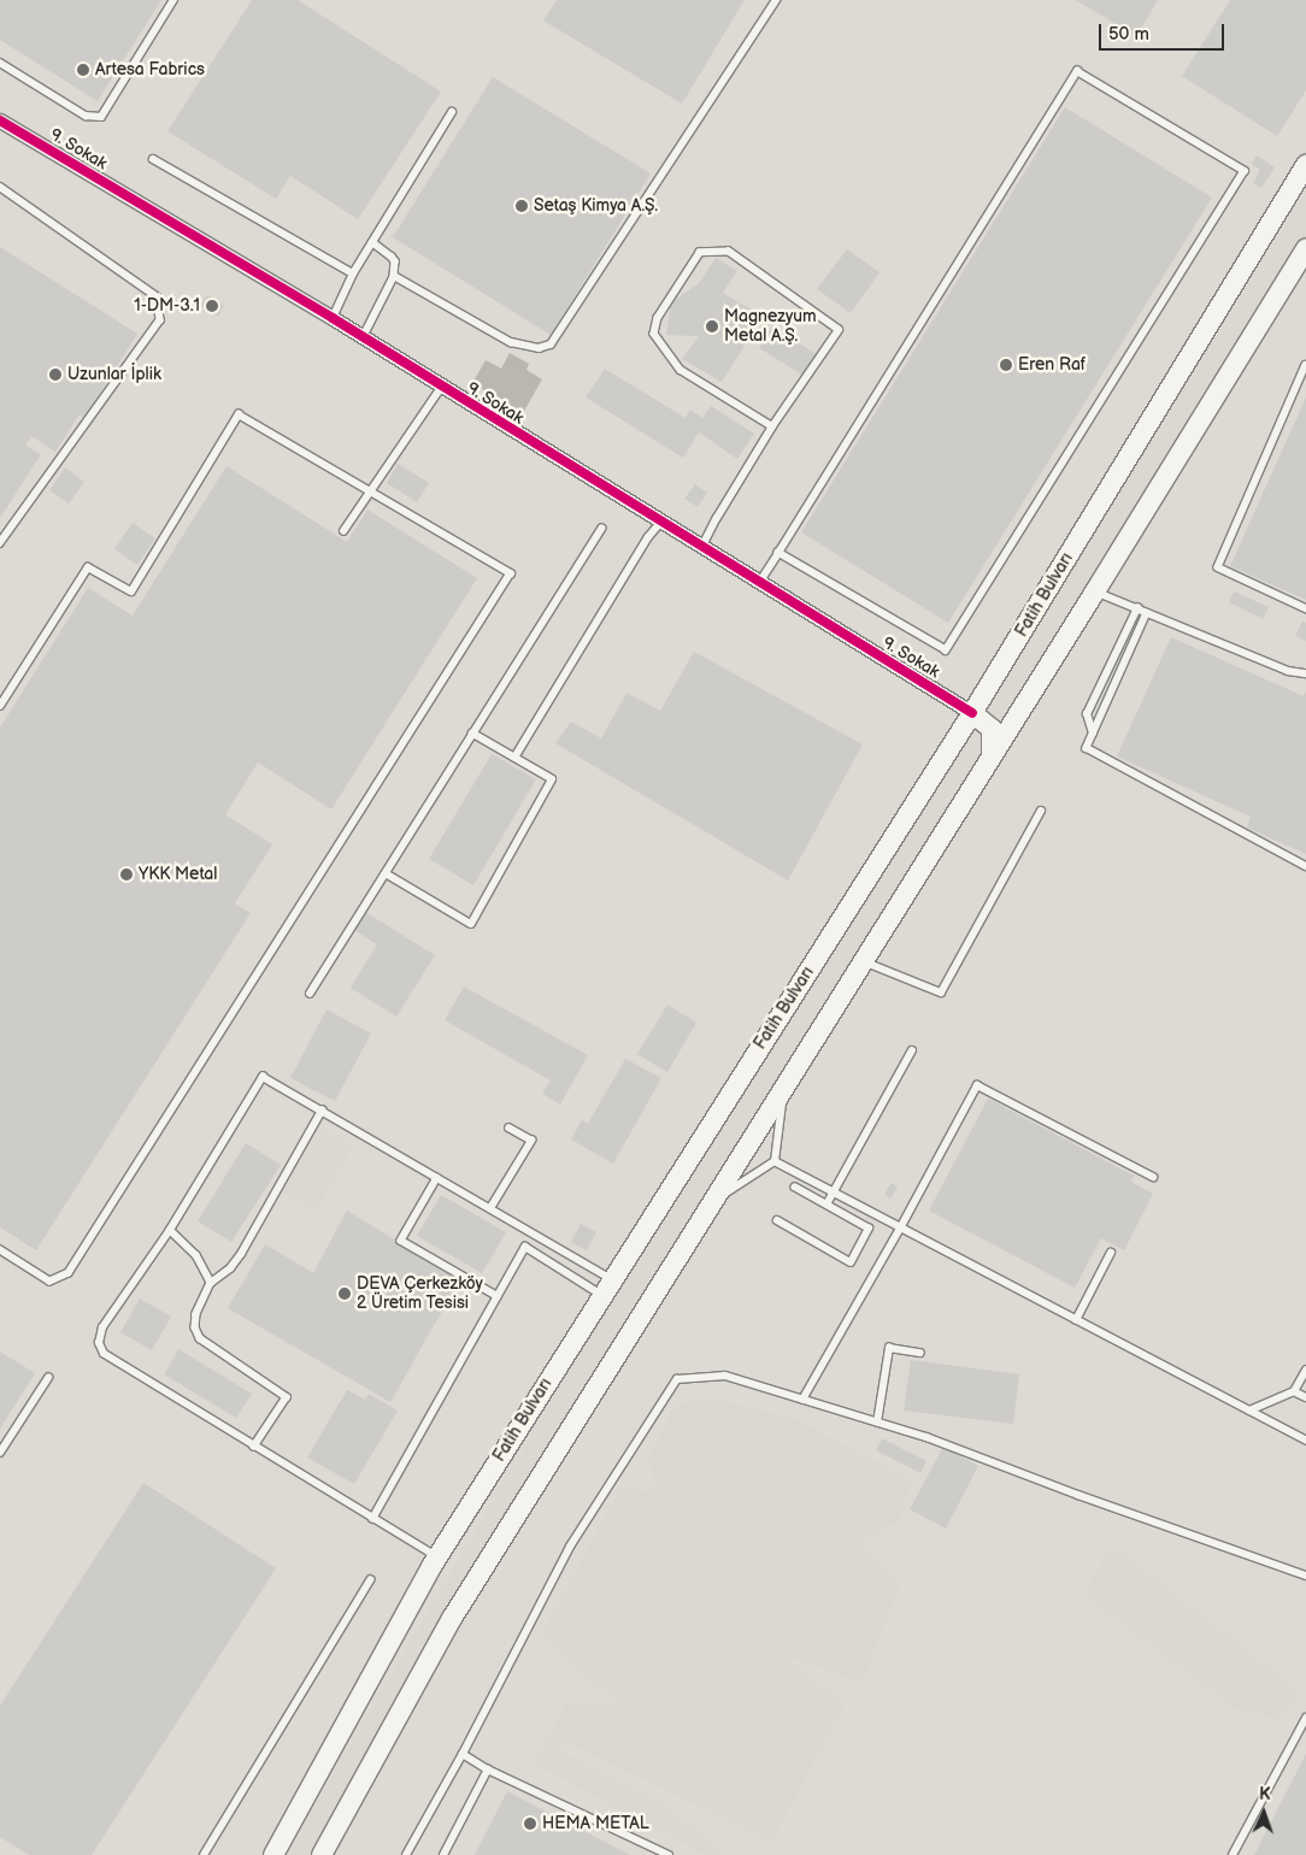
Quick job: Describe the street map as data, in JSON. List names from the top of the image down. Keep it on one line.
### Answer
{"streets":{"main road":["Fatih Bulvarı"],"street":["9. Sokak"]},"crossings":[["9. Sokak","Fatih Bulvarı"]],"places":["Artesa Fabrics","Setaş Kimya A.Ş.","1-DM-3.1","Magnezyum Metal A.Ş.","Eren Raf","Uzunlar İplik","YKK Metal","DEVA Çerkezköy 2 Üretim Tesisi","HEMA METAL"],"scale_bar":"50 m","north":"top"}
